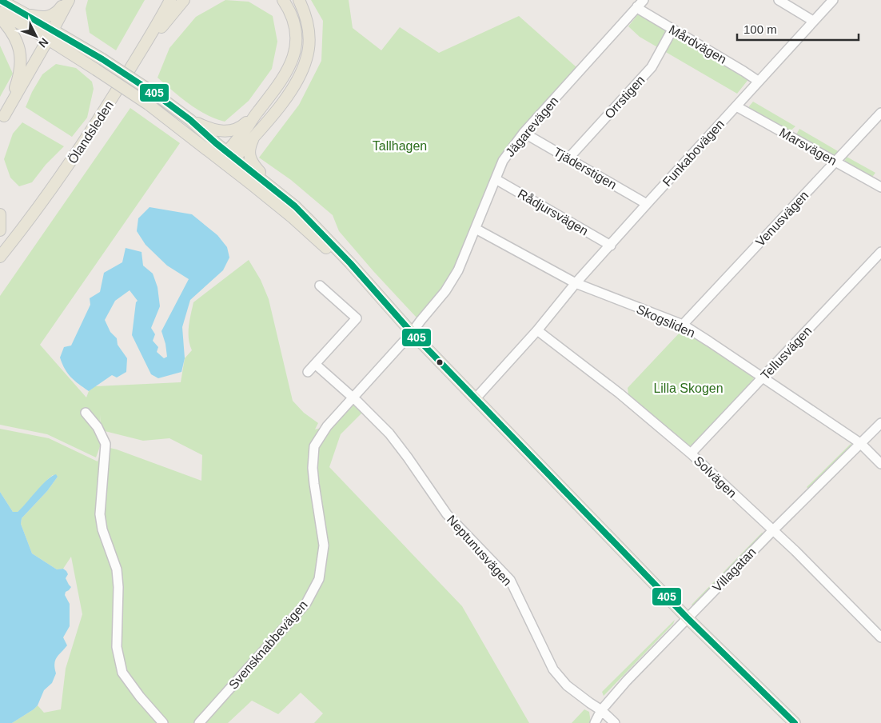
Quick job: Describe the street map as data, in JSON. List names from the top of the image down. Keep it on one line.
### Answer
{"streets":{"main road":["Ölandsleden"],"street":["Mårdvägen","Orrstigen","Jägarevägen","Marsvägen","Funkabovägen","Tjäderstigen","Rådjursvägen","Venusvägen","Skogsliden","Tellusvägen","Solvägen","Neptunusvägen","Villagatan","Svensknabbevägen"]},"crossings":[["Mårdvägen","Orrstigen"],["Mårdvägen","Jägarevägen"],["Mårdvägen","Funkabovägen"],["Orrstigen","Tjäderstigen"],["Jägarevägen","Tjäderstigen"],["Jägarevägen","Rådjursvägen"],["Jägarevägen","Skogsliden"],["Jägarevägen","Svensknabbevägen"],["Marsvägen","Funkabovägen"],["Marsvägen","Venusvägen"],["Funkabovägen","Tjäderstigen"],["Funkabovägen","Rådjursvägen"],["Funkabovägen","Skogsliden"],["Funkabovägen","Solvägen"],["Venusvägen","Skogsliden"],["Skogsliden","Tellusvägen"],["Skogsliden","Villagatan"],["Tellusvägen","Solvägen"],["Solvägen","Villagatan"],["Neptunusvägen","Villagatan"],["Neptunusvägen","Svensknabbevägen"]],"parks":["Tallhagen","Lilla Skogen"],"lines":["transit line 405"],"scale_bar":"100 m","north":"bottom right"}
